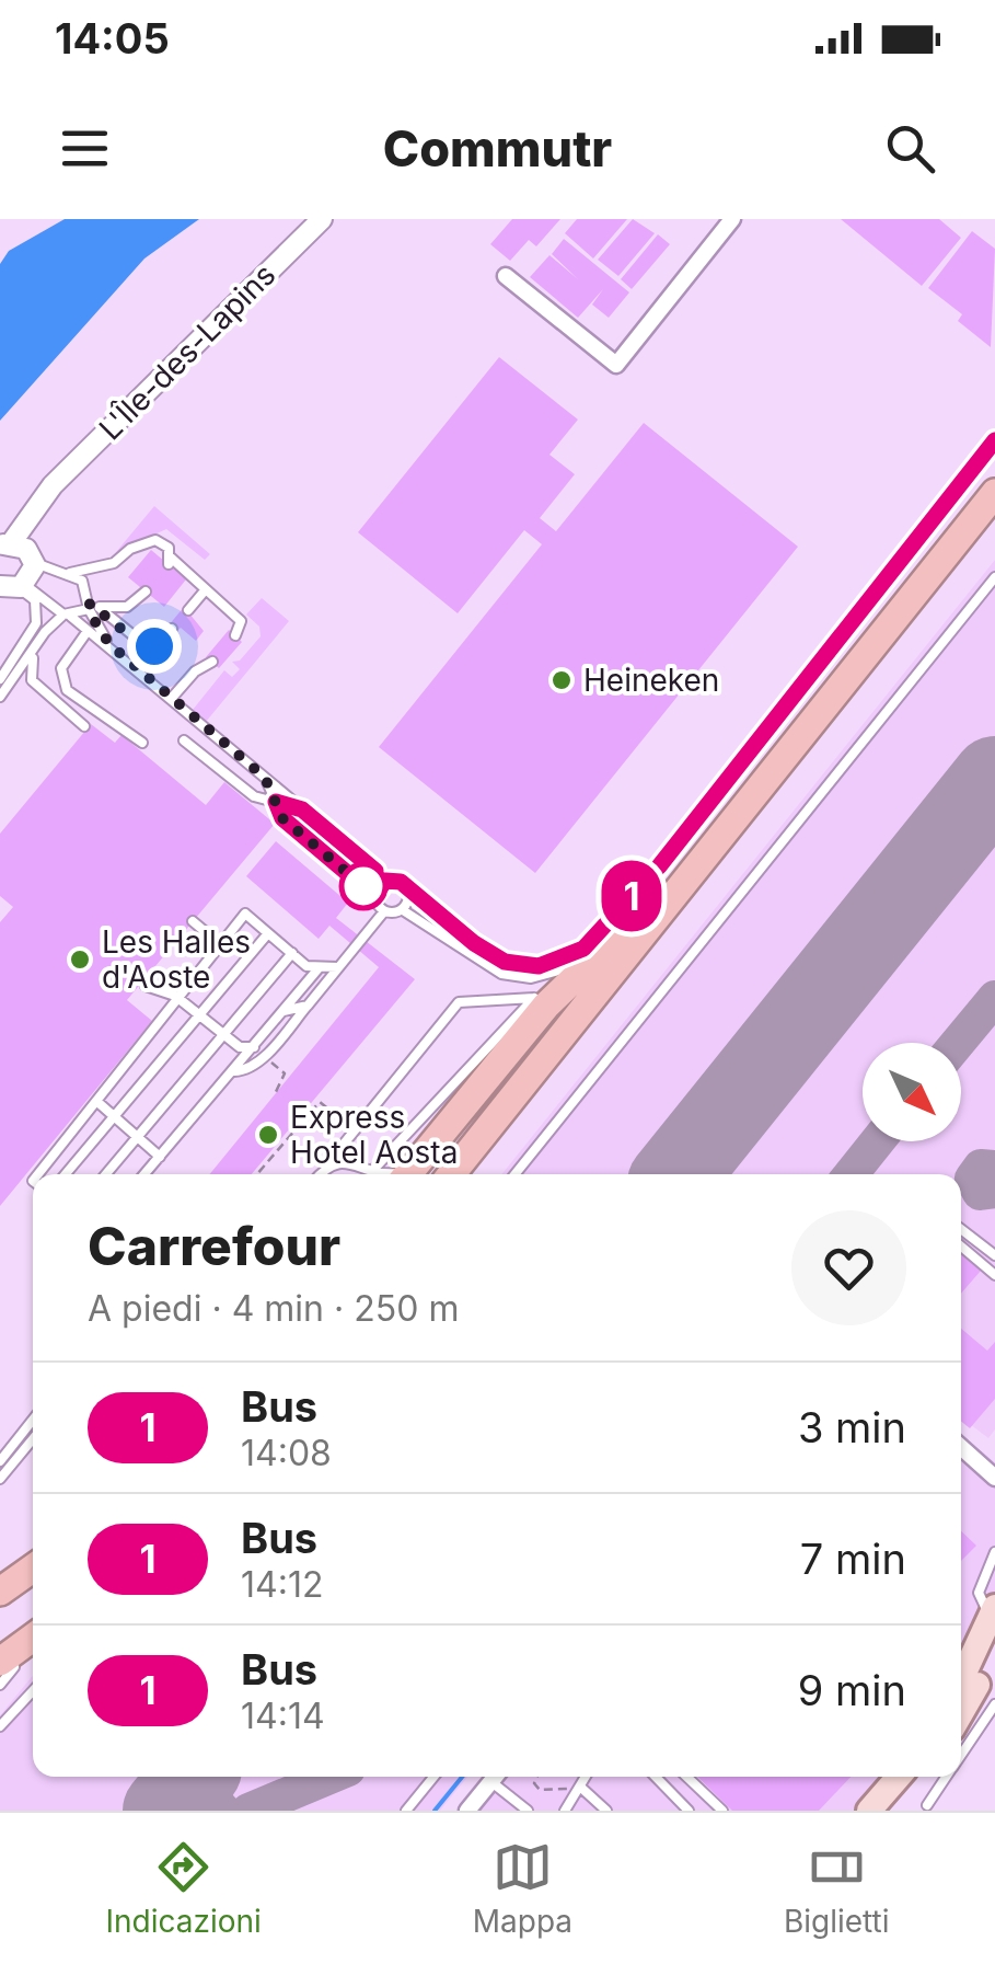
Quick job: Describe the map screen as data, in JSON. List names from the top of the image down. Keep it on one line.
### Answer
{"streets":{"street":["L'Île-des-Lapins"]},"places":["Heineken","Les Halles d'Aoste","Express Hotel Aosta"],"lines":["bus line 1"],"north":"bottom right","page":{"status":"14:05","header":"Commutr","on_map":"1","heading":["Carrefour","A piedi · 4 min · 250 m"],"list":[{"mark":"1","name":"Bus","note":"14:08","value":"3 min"},{"mark":"1","name":"Bus","note":"14:12","value":"7 min"},{"mark":"1","name":"Bus","note":"14:14","value":"9 min"}],"tabs":["Indicazioni","Mappa","Biglietti"]}}
